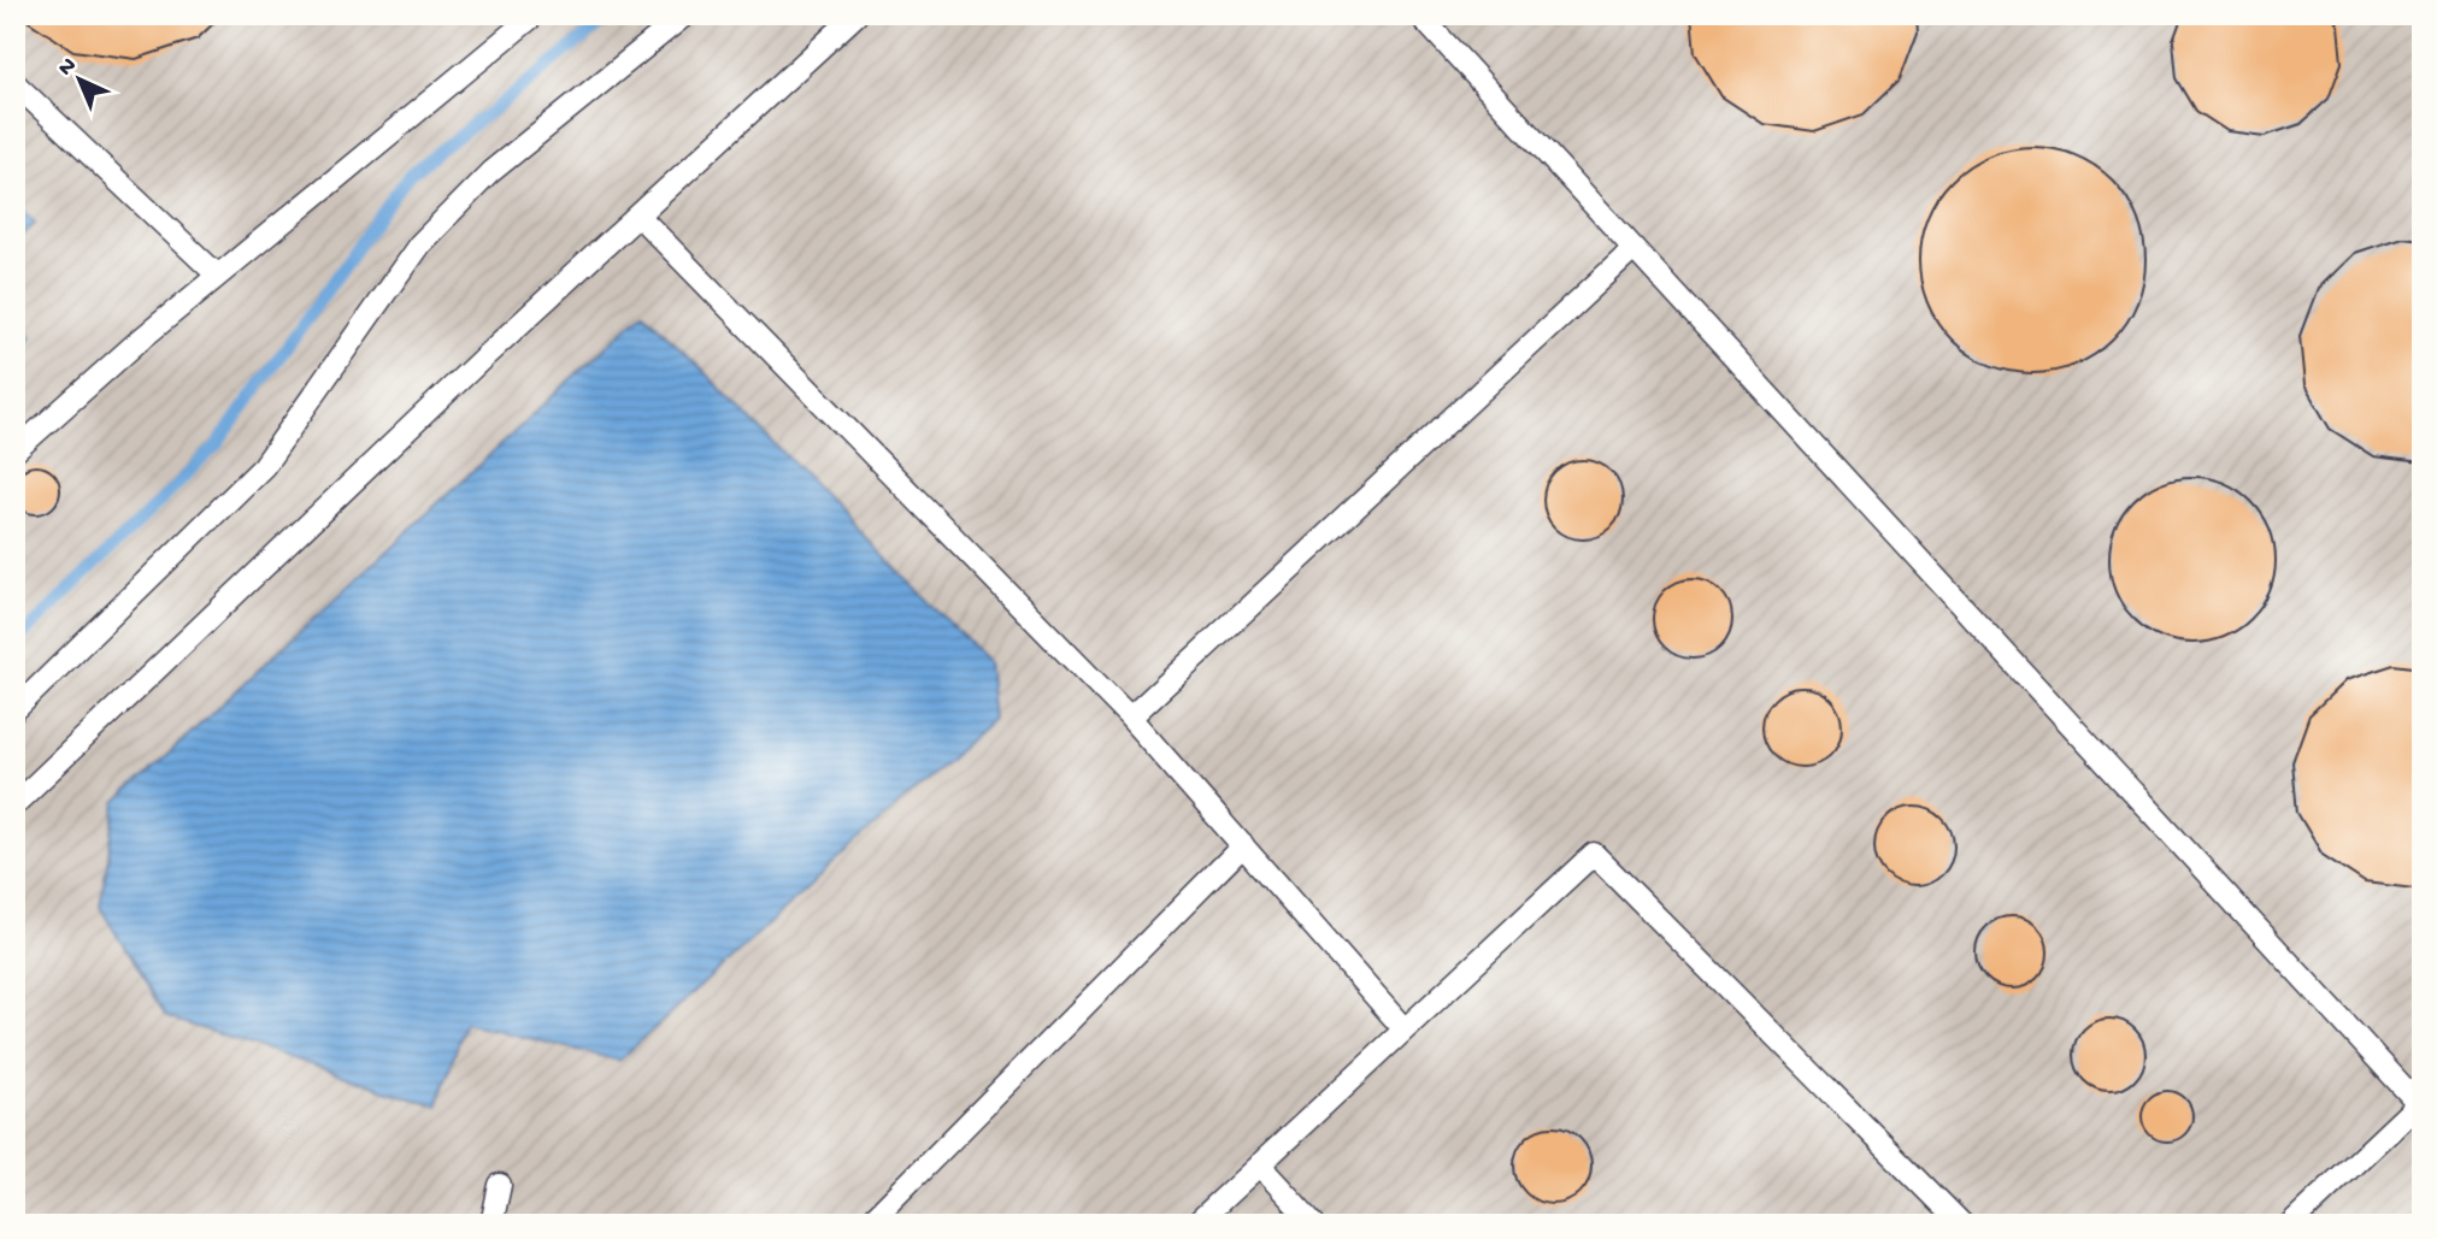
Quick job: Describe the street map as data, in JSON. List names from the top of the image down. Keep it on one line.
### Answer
{"north":"top left"}
